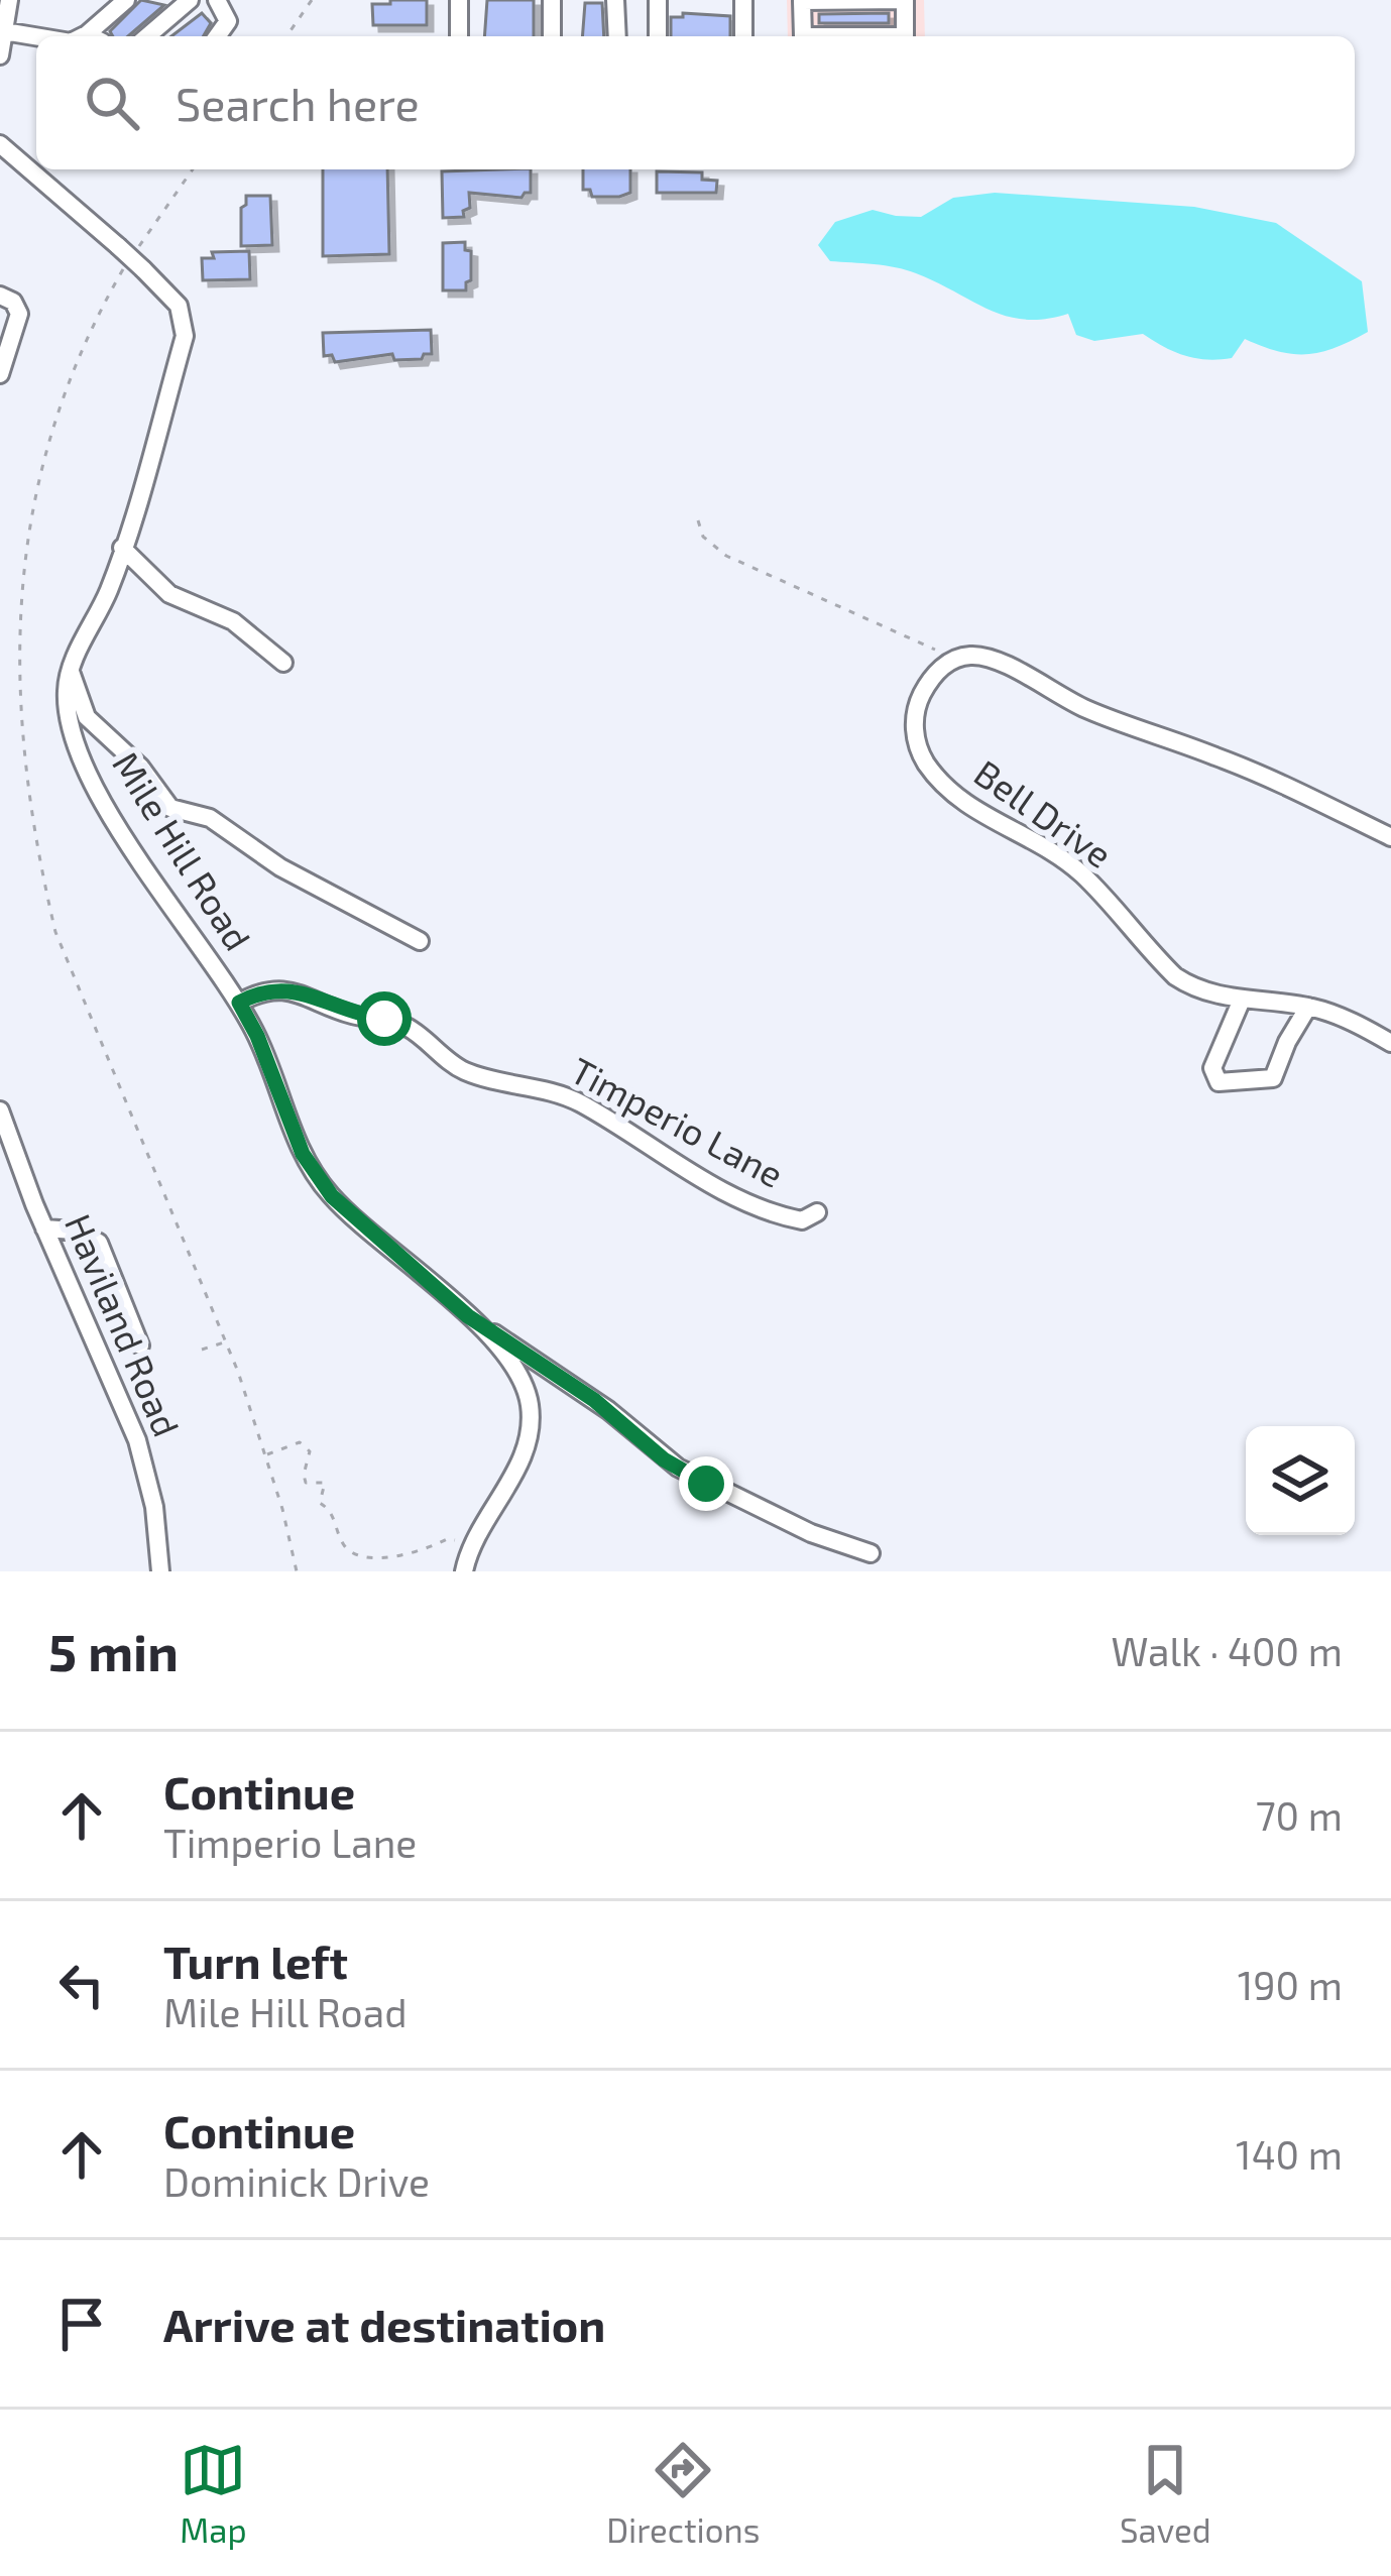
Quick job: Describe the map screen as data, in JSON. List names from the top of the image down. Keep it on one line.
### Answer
{"streets":{"street":["Bell Drive","Mile Hill Road","Timperio Lane","Haviland Road"]},"crossings":[["Mile Hill Road","Timperio Lane"]],"page":{"search":"Search here","heading":["5 min","Walk · 400 m"],"list":[["Continue","Timperio Lane","70 m"],["Turn left","Mile Hill Road","190 m"],["Continue","Dominick Drive","140 m"],"Arrive at destination"],"nav":["Map","Directions","Saved"]}}
